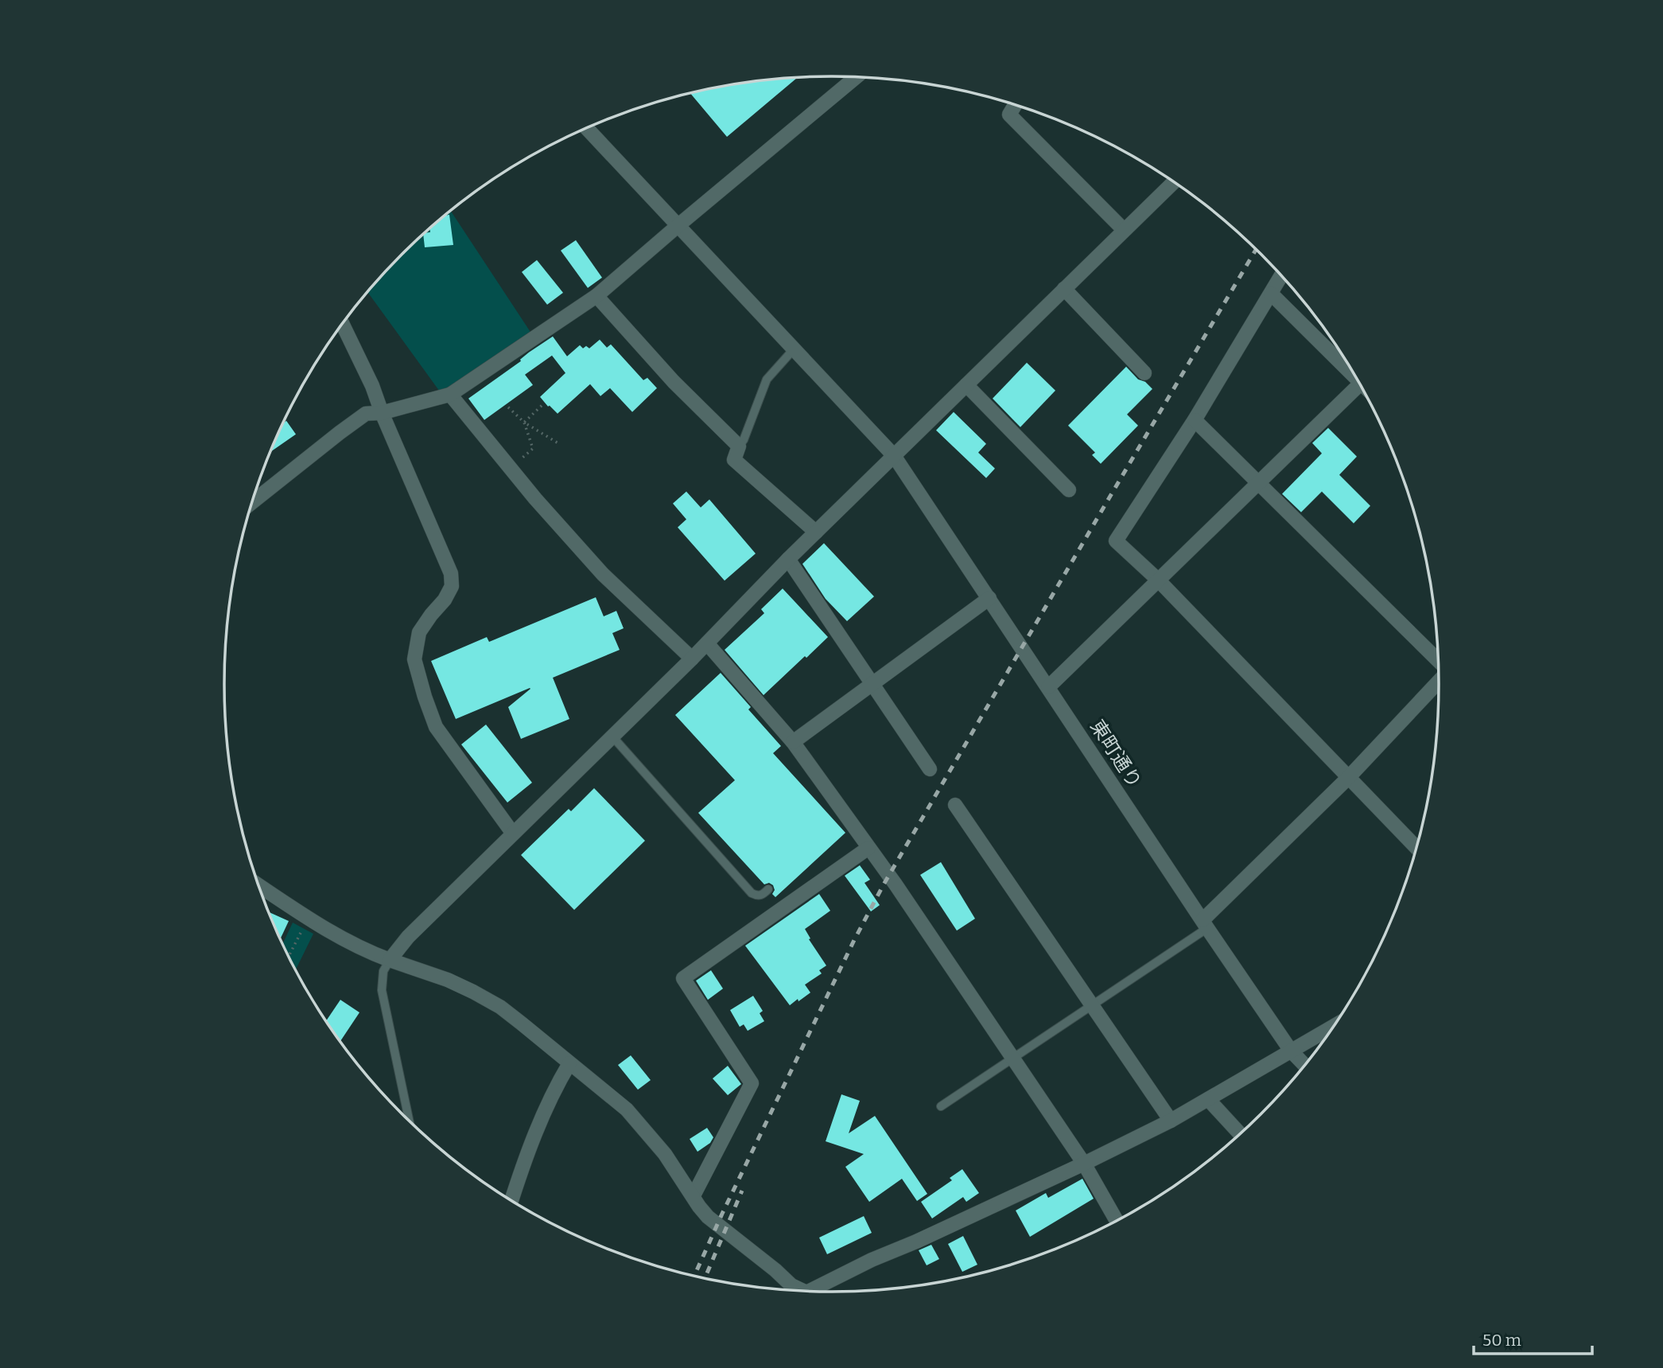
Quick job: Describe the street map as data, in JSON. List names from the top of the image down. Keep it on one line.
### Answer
{"streets":{"street":["東町通り"]},"scale_bar":"50 m"}
